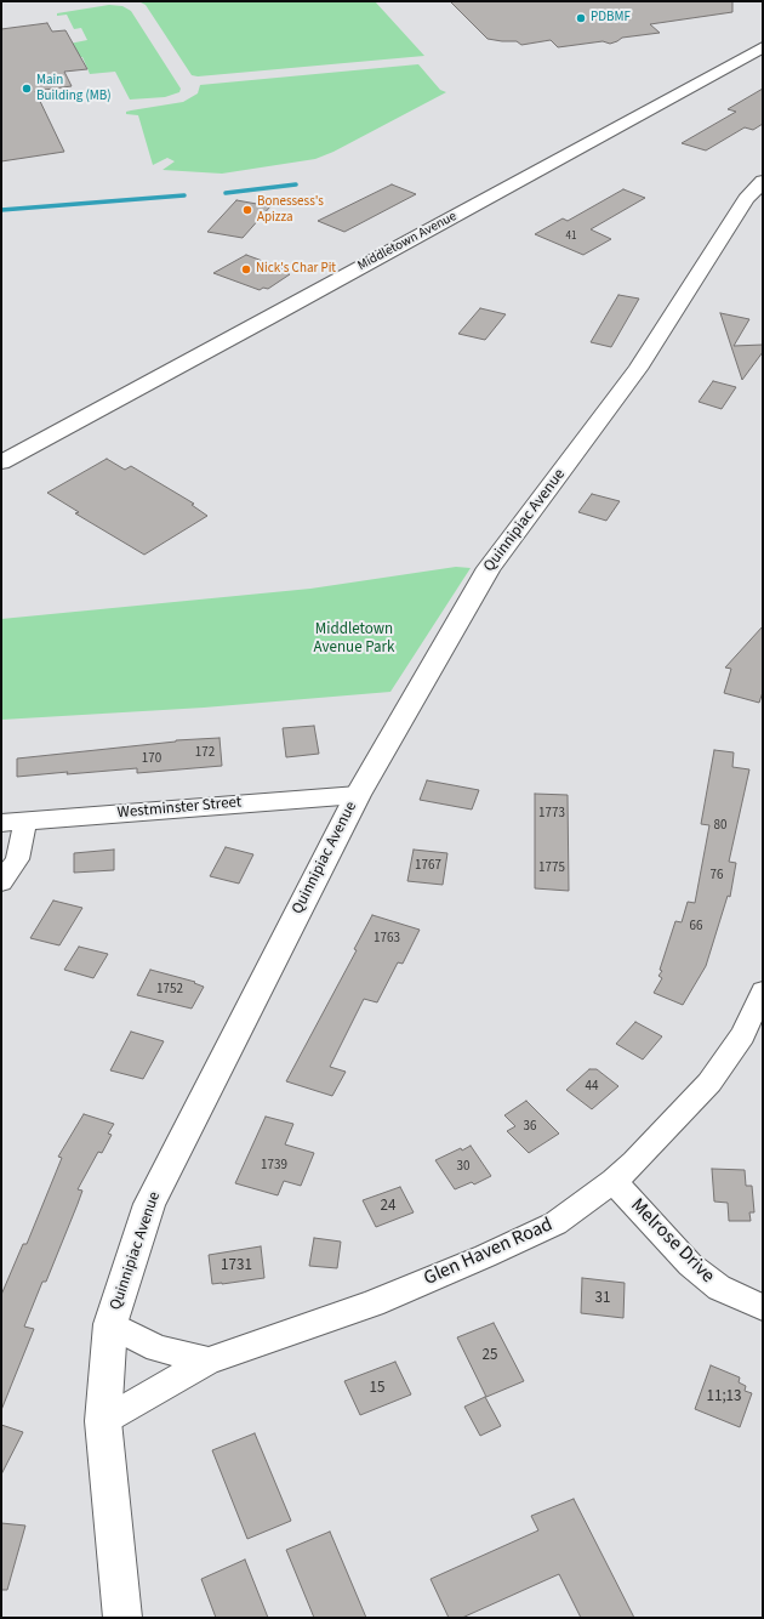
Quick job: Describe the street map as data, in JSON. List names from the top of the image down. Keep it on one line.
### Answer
{"streets":{"main road":["Middletown Avenue","Quinnipiac Avenue"],"street":["Westminster Street","Melrose Drive","Glen Haven Road"]},"crossings":[["Quinnipiac Avenue","Westminster Street"],["Quinnipiac Avenue","Glen Haven Road"],["Melrose Drive","Glen Haven Road"]],"parks":["Middletown Avenue Park"],"places":["PDBMF","Main Building (MB)","Bonessess's Apizza","Nick's Char Pit"],"house_numbers":["41","172","170","1773","80","1767","1775","76","66","1763","1752","44","36","1739","30","24","1731","31","25","15","11;13"]}
